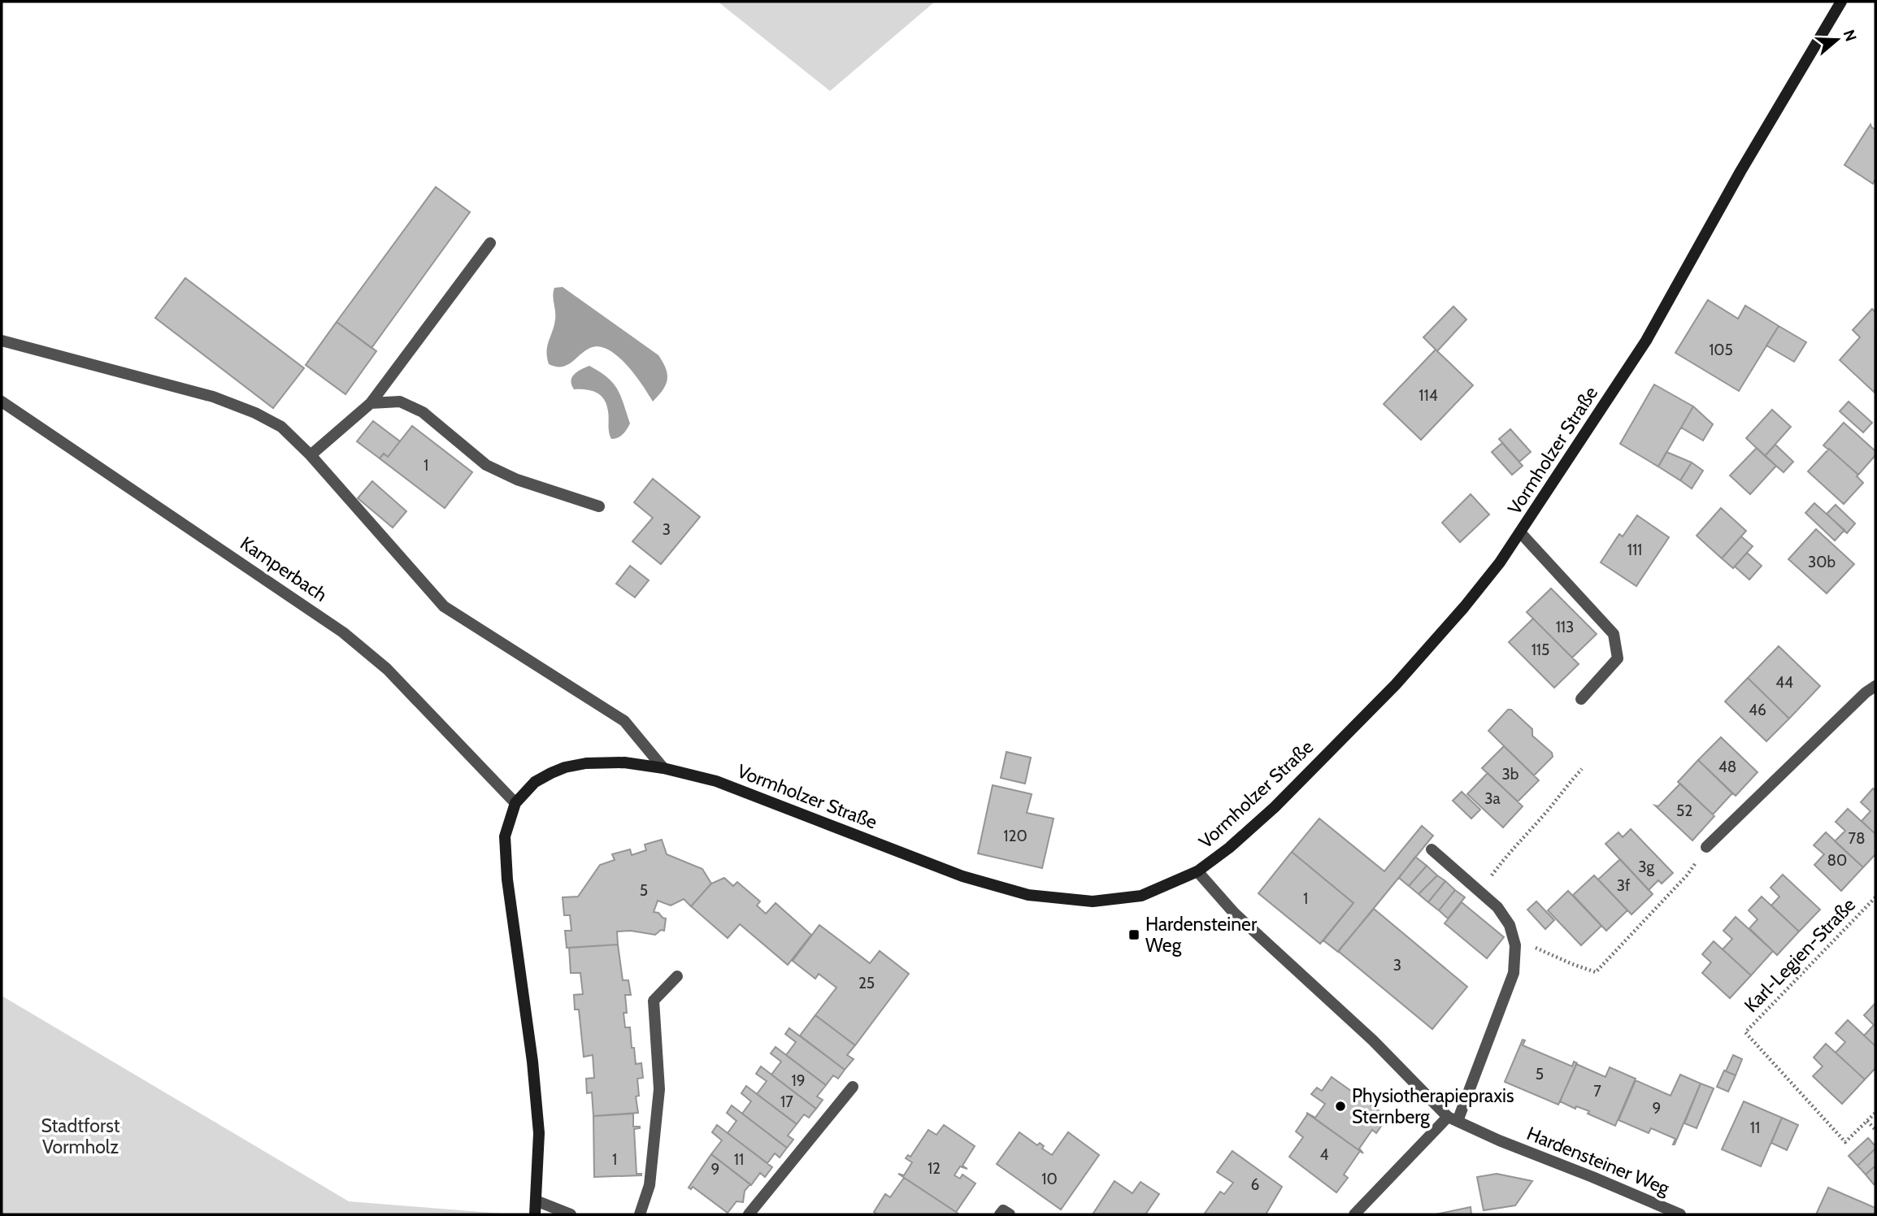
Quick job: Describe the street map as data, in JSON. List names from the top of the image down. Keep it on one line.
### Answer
{"streets":{"main road":["Vormholzer Straße"],"street":["Kamperbach","Hardensteiner Weg"],"path":["Karl-Legien-Straße"]},"crossings":[["Vormholzer Straße","Kamperbach"],["Vormholzer Straße","Hardensteiner Weg"]],"parks":["Stadtforst Vormholz"],"places":{"transit":["Hardensteiner Weg"],"other":["Physiotherapiepraxis Sternberg"]},"house_numbers":["105","114","1","3","111","30b","113","115","44","46","48","3b","3a","52","120","78","80","3g","3f","5","1","3","25","5","19","7","17","9","11","4","1","11","12","9","10","6"],"north":"right"}
